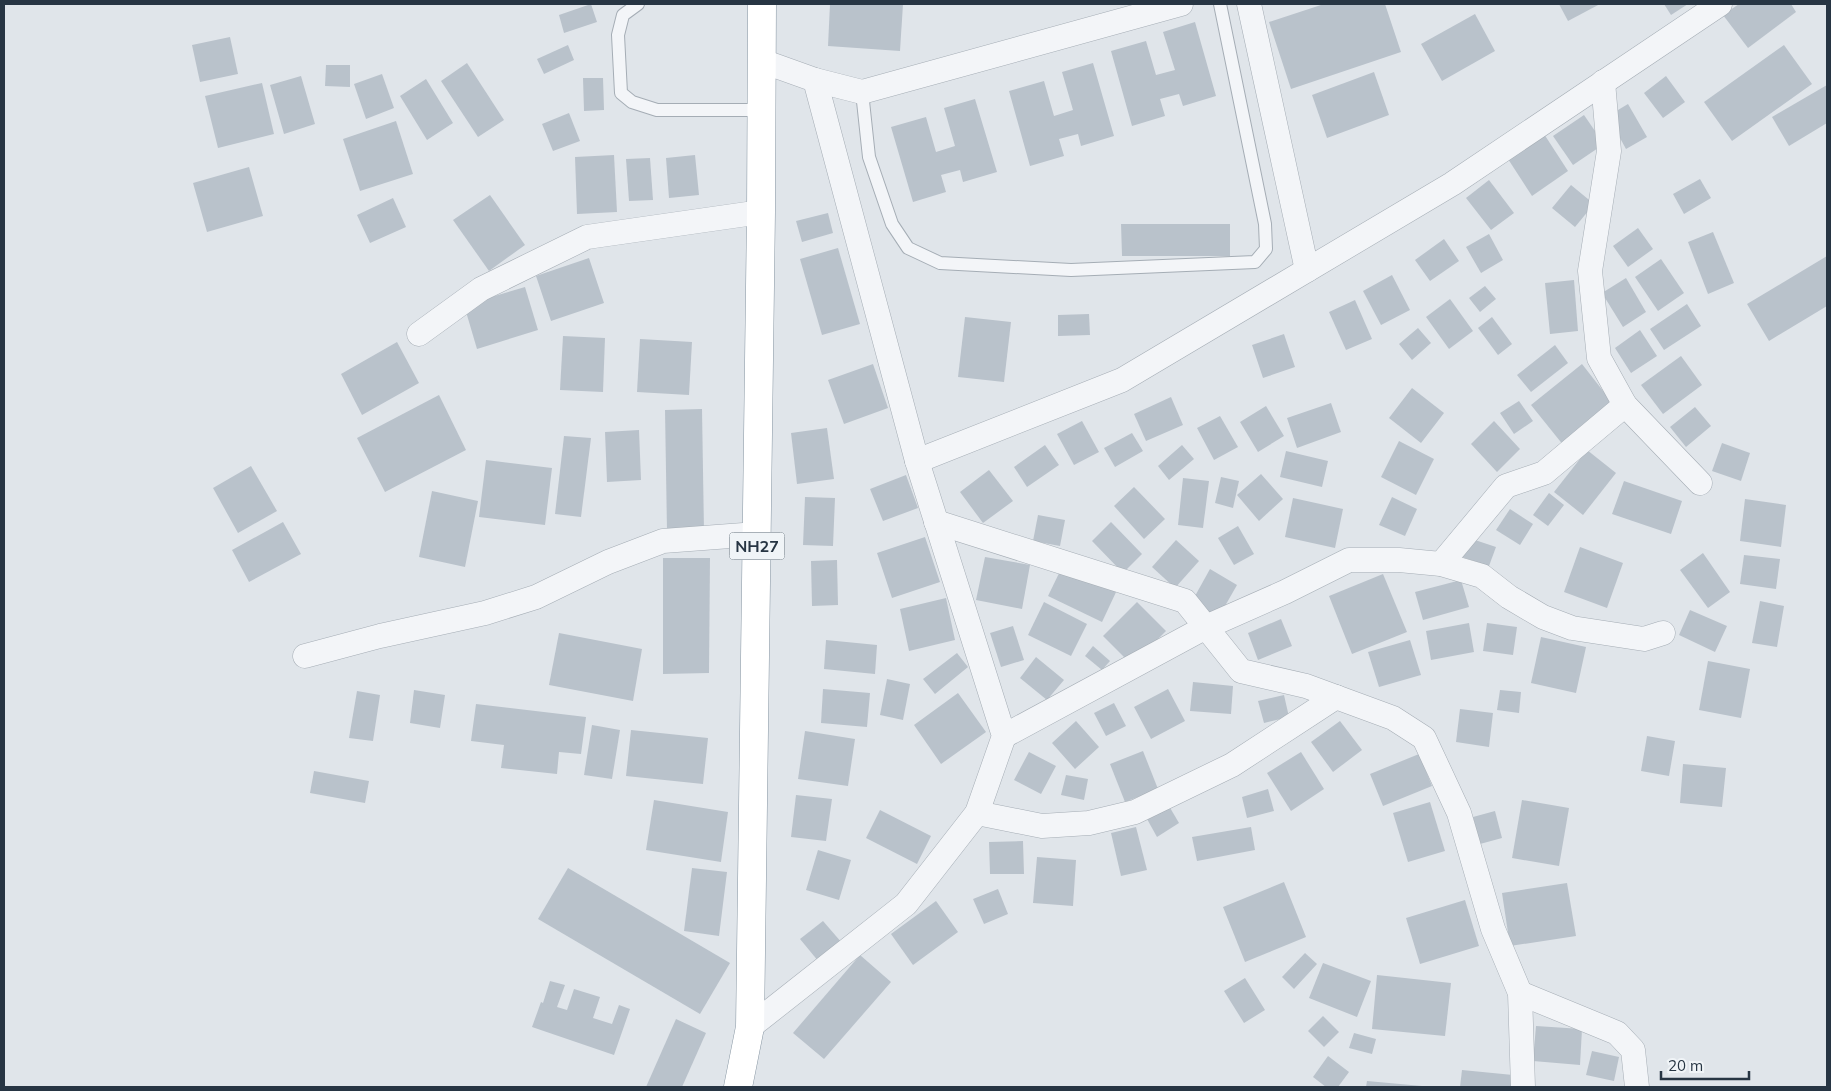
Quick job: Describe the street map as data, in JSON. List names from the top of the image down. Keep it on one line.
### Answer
{"streets":{"highway":["NH27"]},"scale_bar":"20 m"}
